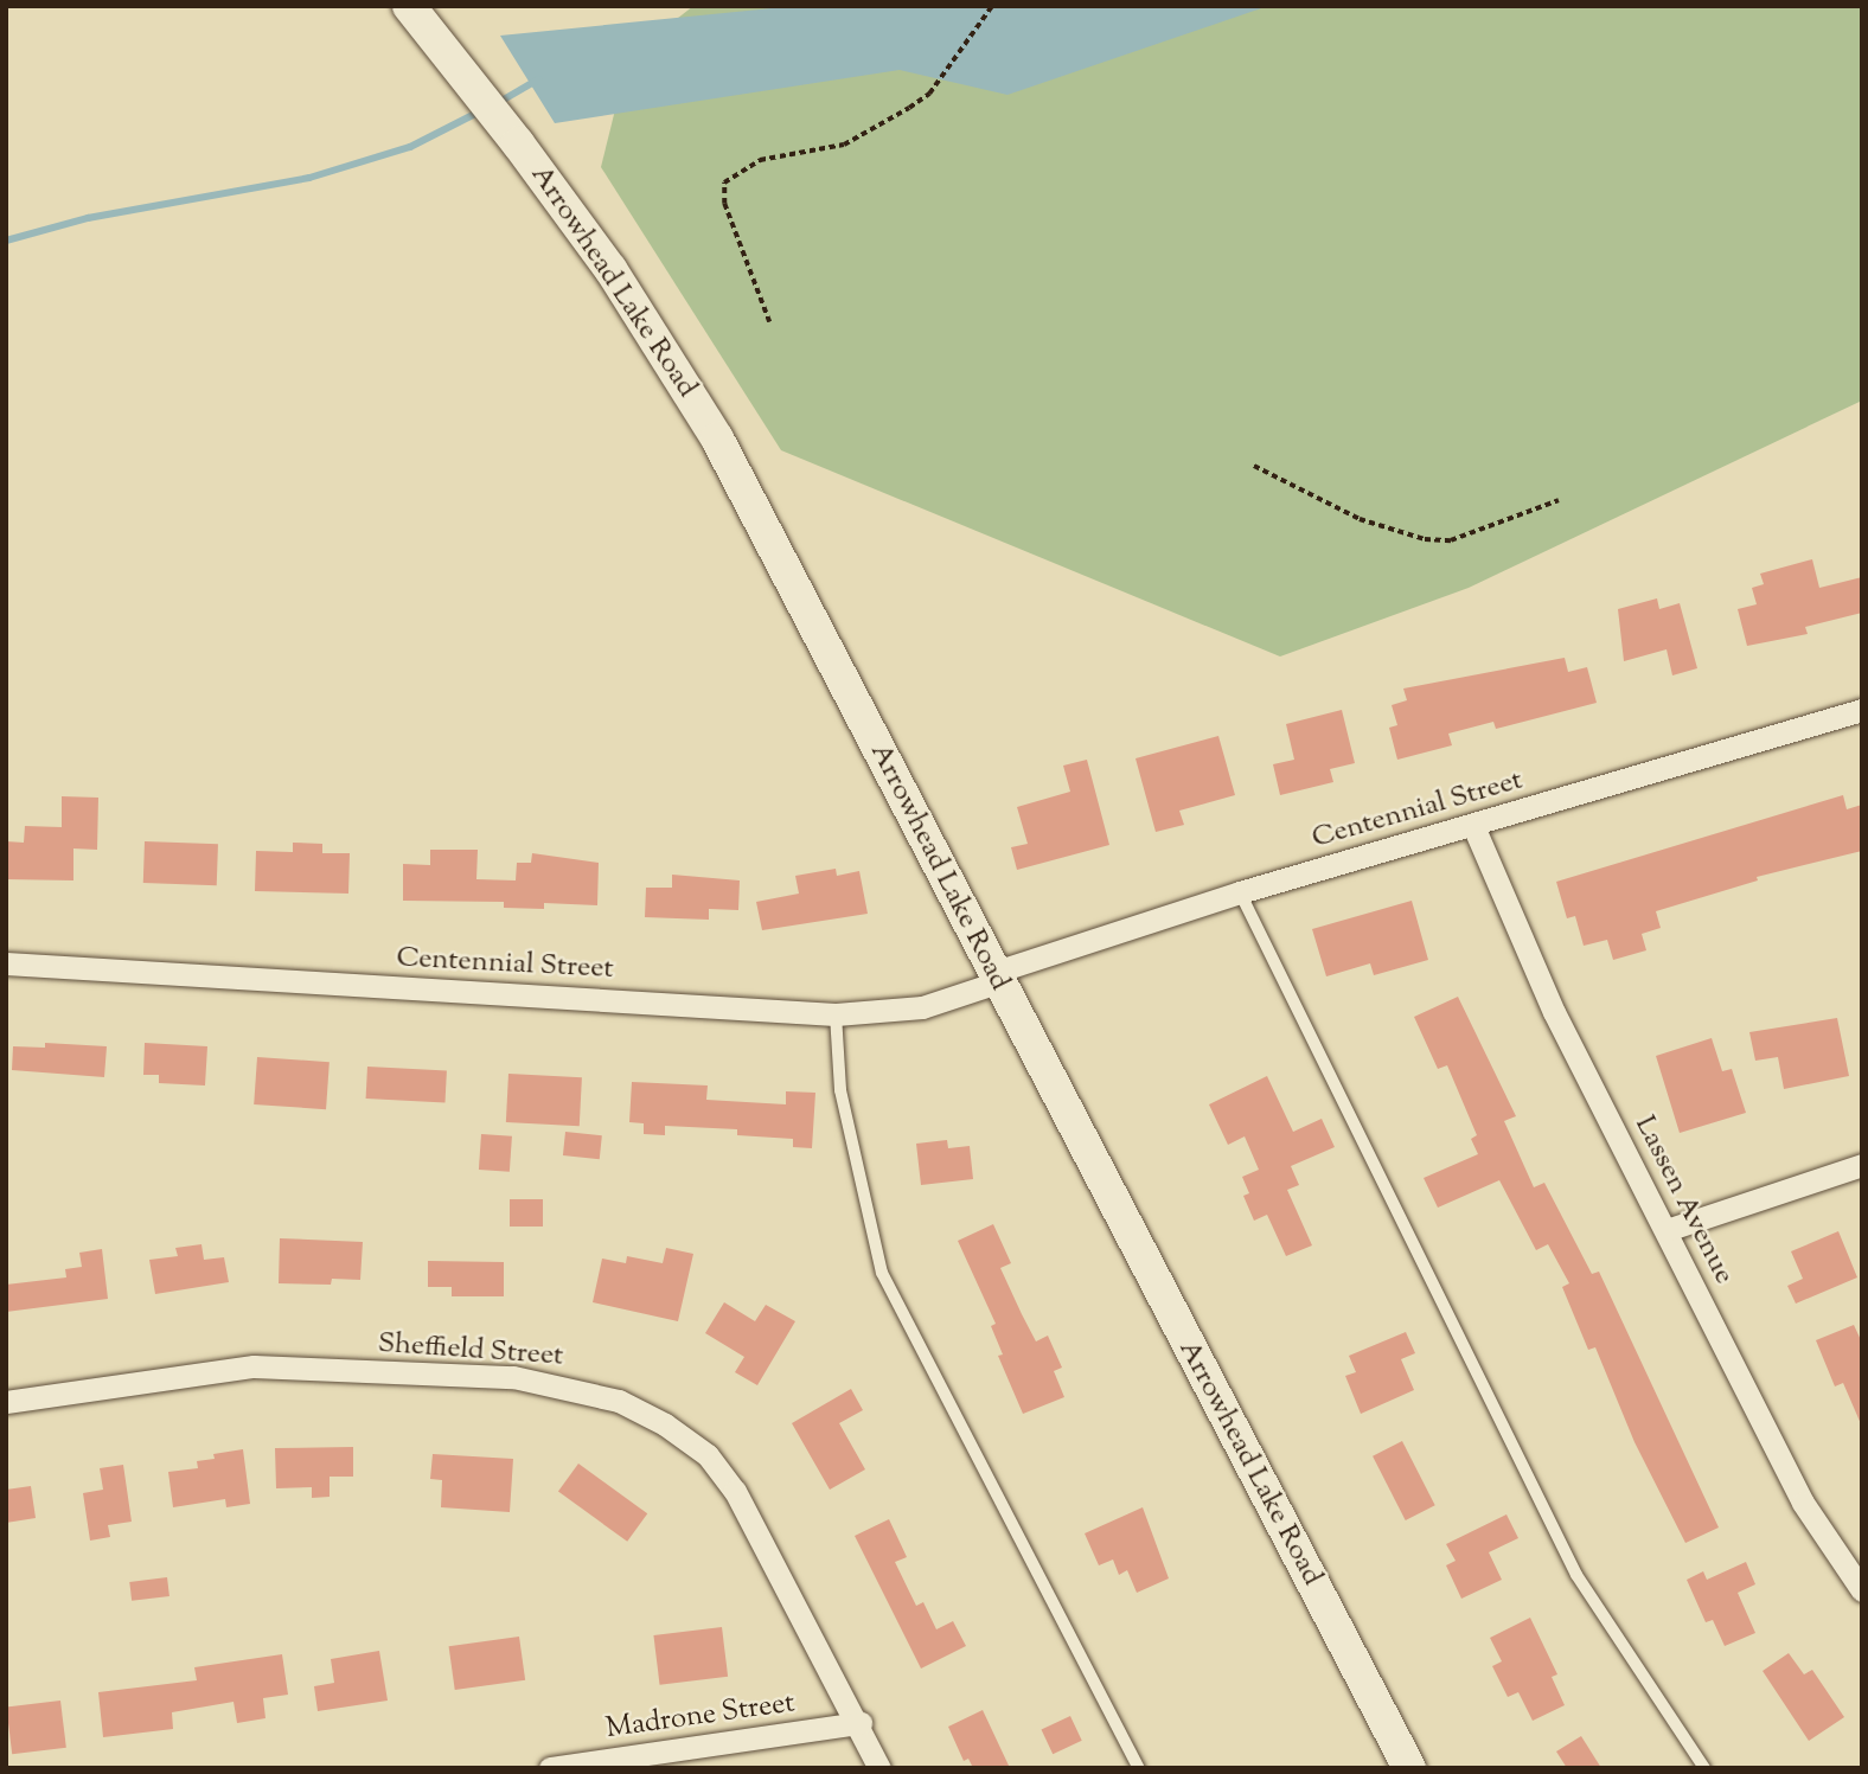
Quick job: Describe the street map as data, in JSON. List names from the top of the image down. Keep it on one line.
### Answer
{"streets":{"main road":["Arrowhead Lake Road"],"street":["Centennial Street","Lassen Avenue","Sheffield Street","Madrone Street"]},"crossings":[["Arrowhead Lake Road","Centennial Street"],["Centennial Street","Lassen Avenue"],["Sheffield Street","Madrone Street"]]}
